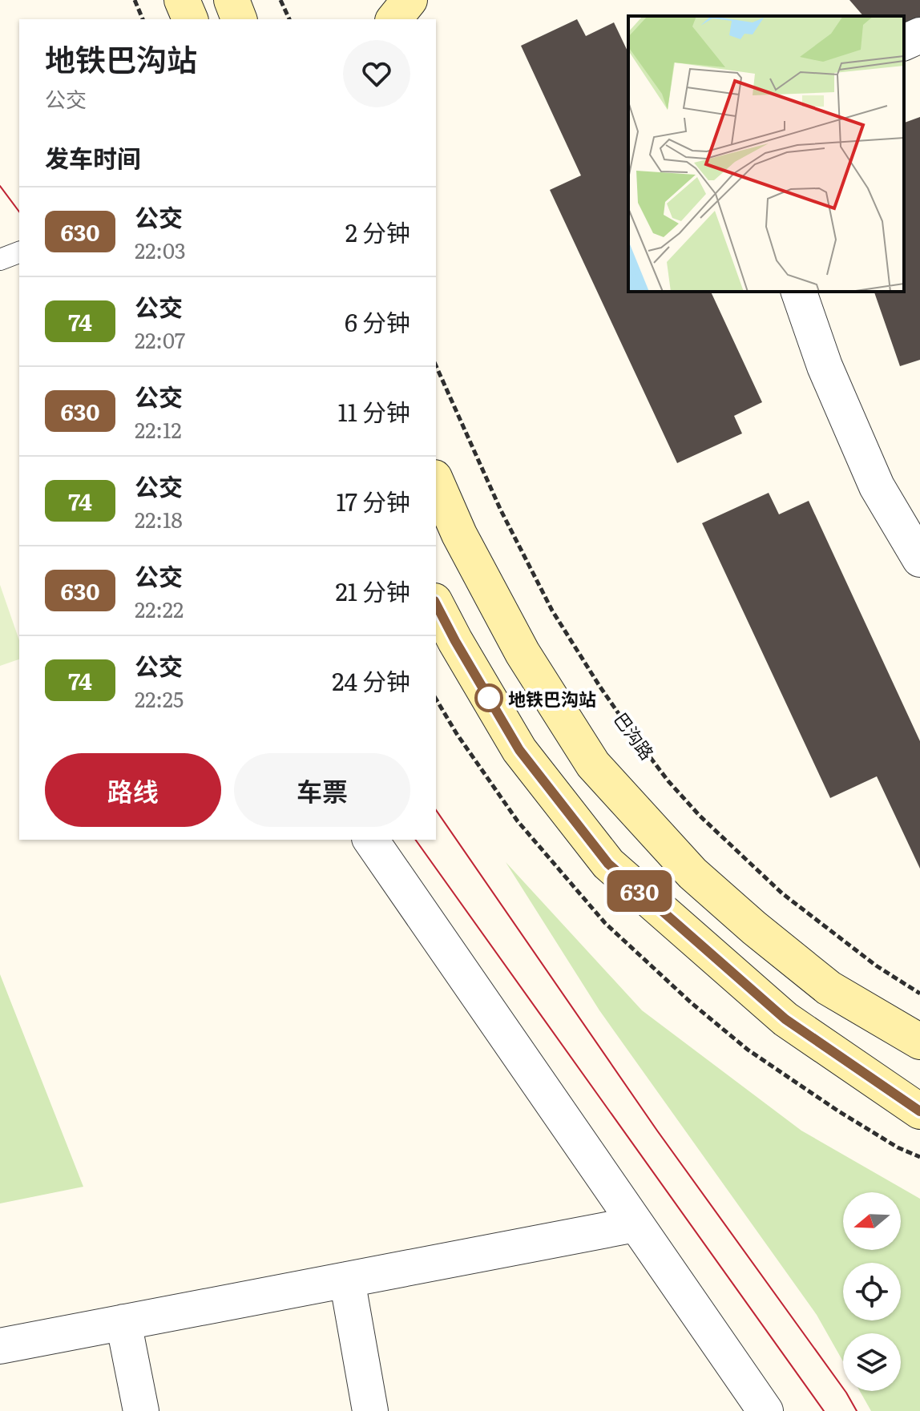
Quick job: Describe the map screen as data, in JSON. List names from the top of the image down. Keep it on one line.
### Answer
{"streets":{"path":["巴沟路"]},"places":["地铁巴沟站"],"lines":["bus line 630"],"north":"left","page":{"on_map":"630","heading":[["地铁巴沟站","公交"],"发车时间"],"list":[{"mark":"630","name":"公交","note":"22:03","value":"2 分钟"},{"mark":"74","name":"公交","note":"22:07","value":"6 分钟"},{"mark":"630","name":"公交","note":"22:12","value":"11 分钟"},{"mark":"74","name":"公交","note":"22:18","value":"17 分钟"},{"mark":"630","name":"公交","note":"22:22","value":"21 分钟"},{"mark":"74","name":"公交","note":"22:25","value":"24 分钟"}],"buttons":["路线","车票"]}}
